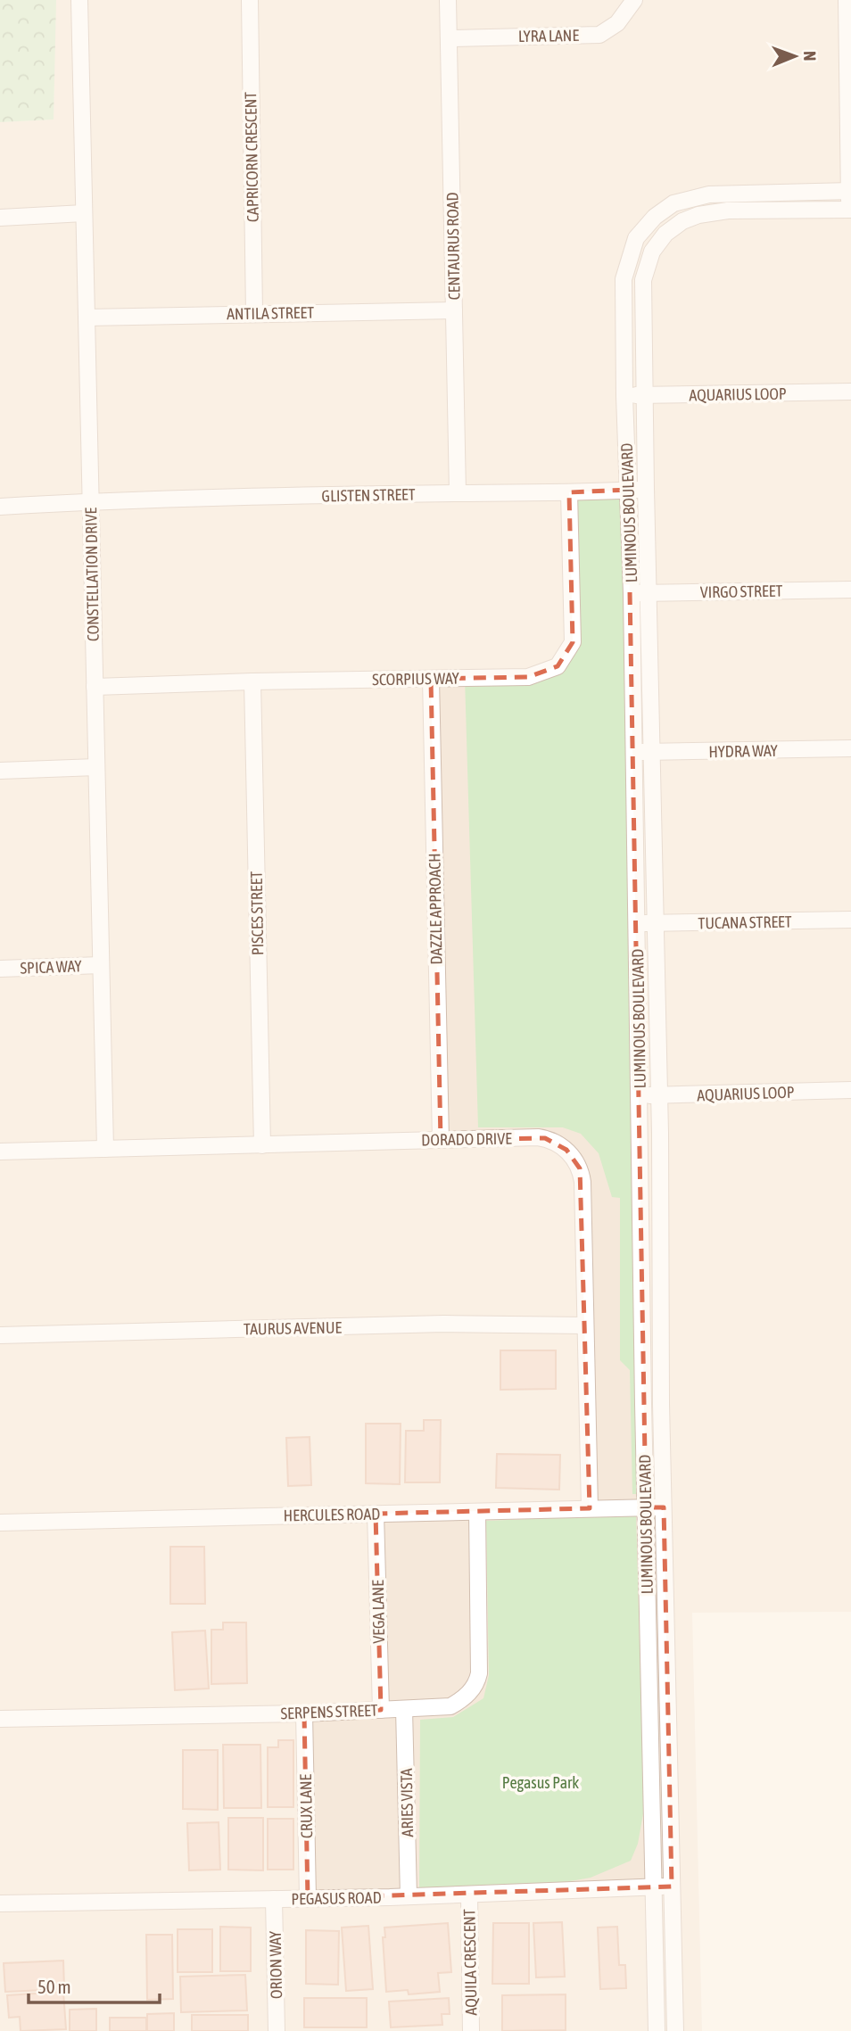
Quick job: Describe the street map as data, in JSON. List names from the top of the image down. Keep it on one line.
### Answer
{"streets":{"street":["LYRA LANE","CAPRICORN CRESCENT","CENTAURUS ROAD","ANTILA STREET","AQUARIUS LOOP","GLISTEN STREET","LUMINOUS BOULEVARD","CONSTELLATION DRIVE","VIRGO STREET","SCORPIUS WAY","HYDRA WAY","DAZZLE APPROACH","PISCES STREET","TUCANA STREET","SPICA WAY","DORADO DRIVE","TAURUS AVENUE","HERCULES ROAD","VEGA LANE","SERPENS STREET","ARIES VISTA","CRUX LANE","PEGASUS ROAD","AQUILA CRESCENT","ORION WAY"]},"crossings":[["LYRA LANE","CENTAURUS ROAD"],["CAPRICORN CRESCENT","ANTILA STREET"],["CENTAURUS ROAD","ANTILA STREET"],["CENTAURUS ROAD","GLISTEN STREET"],["ANTILA STREET","CONSTELLATION DRIVE"],["AQUARIUS LOOP","LUMINOUS BOULEVARD"],["GLISTEN STREET","LUMINOUS BOULEVARD"],["GLISTEN STREET","CONSTELLATION DRIVE"],["GLISTEN STREET","SCORPIUS WAY"],["LUMINOUS BOULEVARD","VIRGO STREET"],["LUMINOUS BOULEVARD","HYDRA WAY"],["LUMINOUS BOULEVARD","TUCANA STREET"],["LUMINOUS BOULEVARD","HERCULES ROAD"],["LUMINOUS BOULEVARD","PEGASUS ROAD"],["CONSTELLATION DRIVE","SCORPIUS WAY"],["CONSTELLATION DRIVE","SPICA WAY"],["CONSTELLATION DRIVE","DORADO DRIVE"],["SCORPIUS WAY","DAZZLE APPROACH"],["SCORPIUS WAY","PISCES STREET"],["DAZZLE APPROACH","DORADO DRIVE"],["PISCES STREET","DORADO DRIVE"],["DORADO DRIVE","TAURUS AVENUE"],["DORADO DRIVE","HERCULES ROAD"],["HERCULES ROAD","VEGA LANE"],["HERCULES ROAD","SERPENS STREET"],["VEGA LANE","SERPENS STREET"],["SERPENS STREET","ARIES VISTA"],["SERPENS STREET","CRUX LANE"],["ARIES VISTA","PEGASUS ROAD"],["CRUX LANE","PEGASUS ROAD"],["PEGASUS ROAD","AQUILA CRESCENT"],["PEGASUS ROAD","ORION WAY"]],"parks":["Pegasus Park"],"scale_bar":"50 m","north":"right"}
